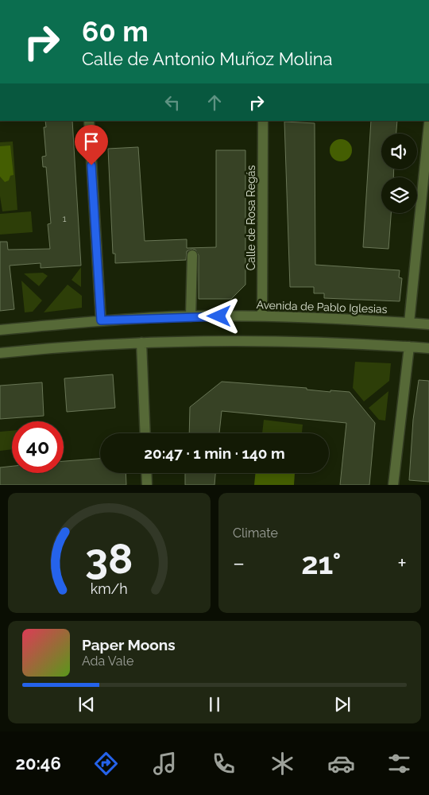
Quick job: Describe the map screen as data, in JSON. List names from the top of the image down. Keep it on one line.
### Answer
{"streets":{"street":["Calle de Rosa Regás","Avenida de Pablo Iglesias"]},"crossings":[["Calle de Rosa Regás","Avenida de Pablo Iglesias"]],"house_numbers":["1"],"page":{"turn":["60 m","Calle de Antonio Muñoz Molina"],"limit":"40","trip":"20:47 · 1 min · 140 m","tile":"Climate","heat":["−","21°","+"],"song":["Paper Moons","Ada Vale"],"tabs":"20:46","gauge":["38","km/h"]}}
